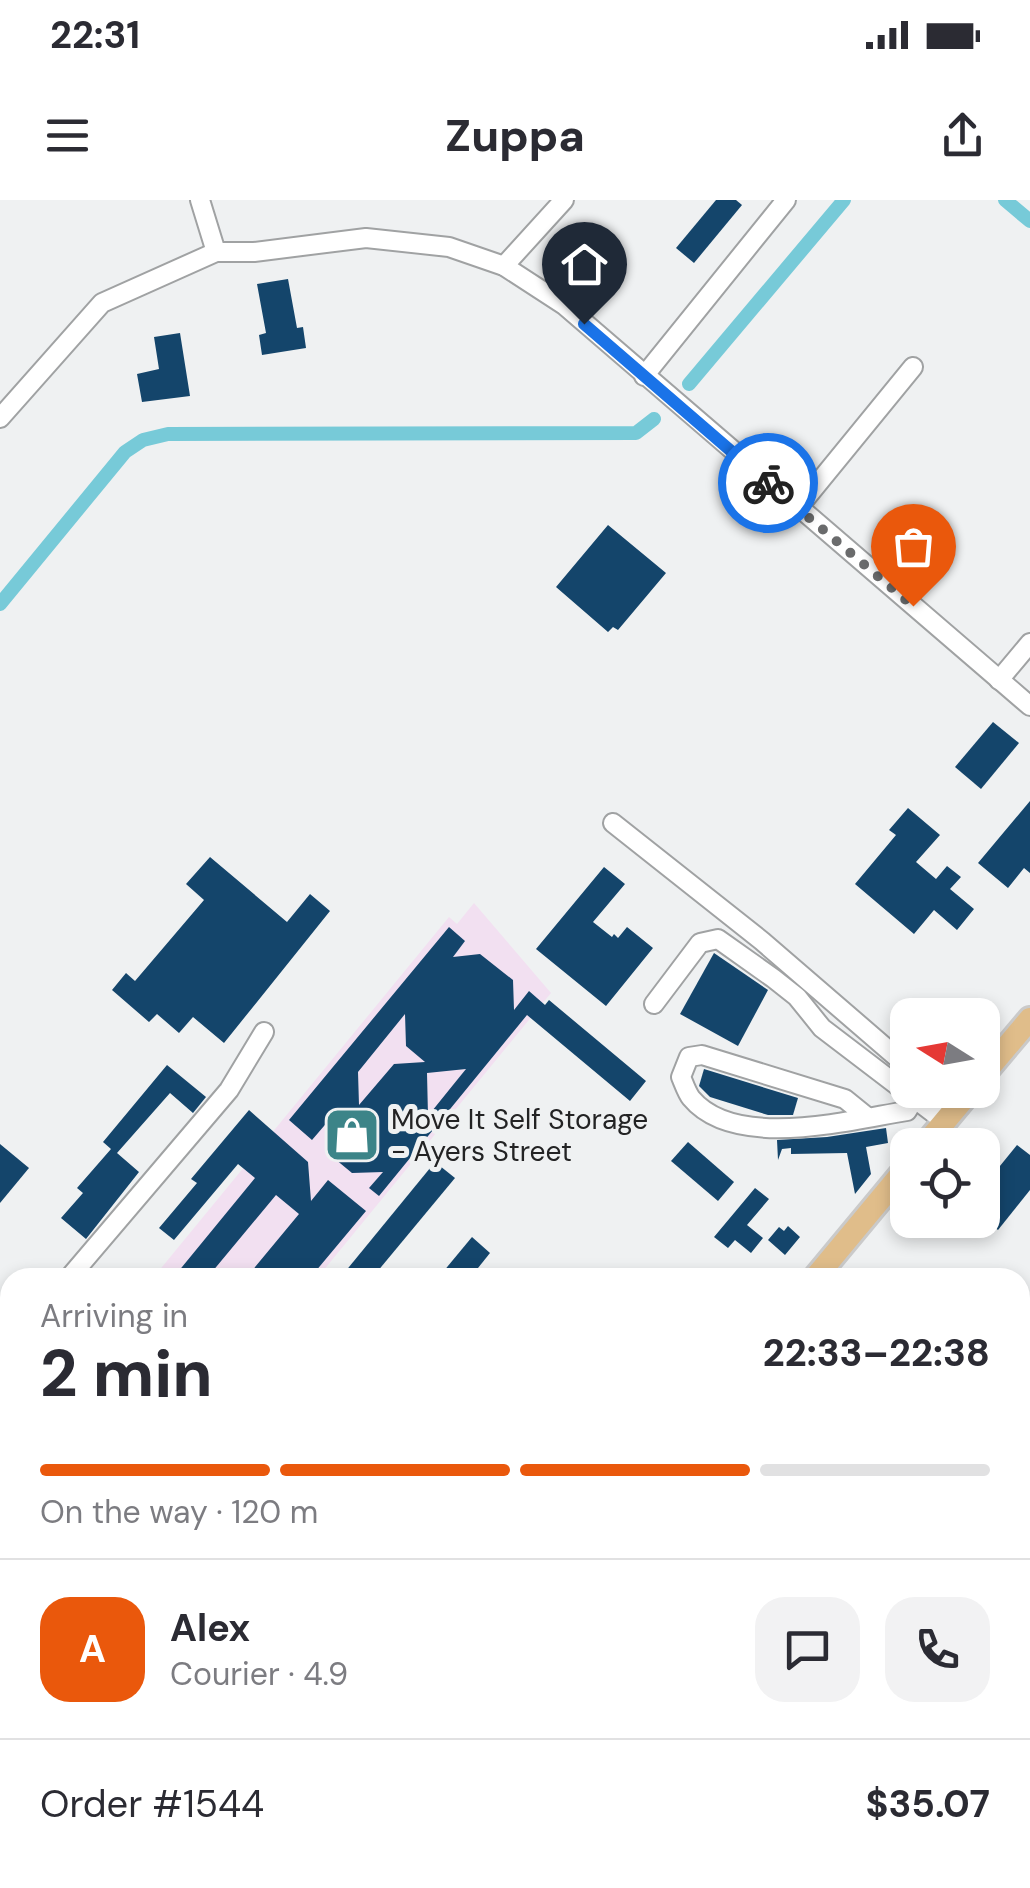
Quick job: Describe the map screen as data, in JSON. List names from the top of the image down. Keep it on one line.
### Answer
{"places":{"shop":["Move It Self Storage - Ayers Street"]},"north":"left","page":{"status":"22:31","header":"Zuppa","heading":["2 min","Arriving in","22:33–22:38"],"panel":["Alex","Courier · 4.9","Order #1544","$35.07"],"bar":"On the way · 120 m","round":"A"}}
